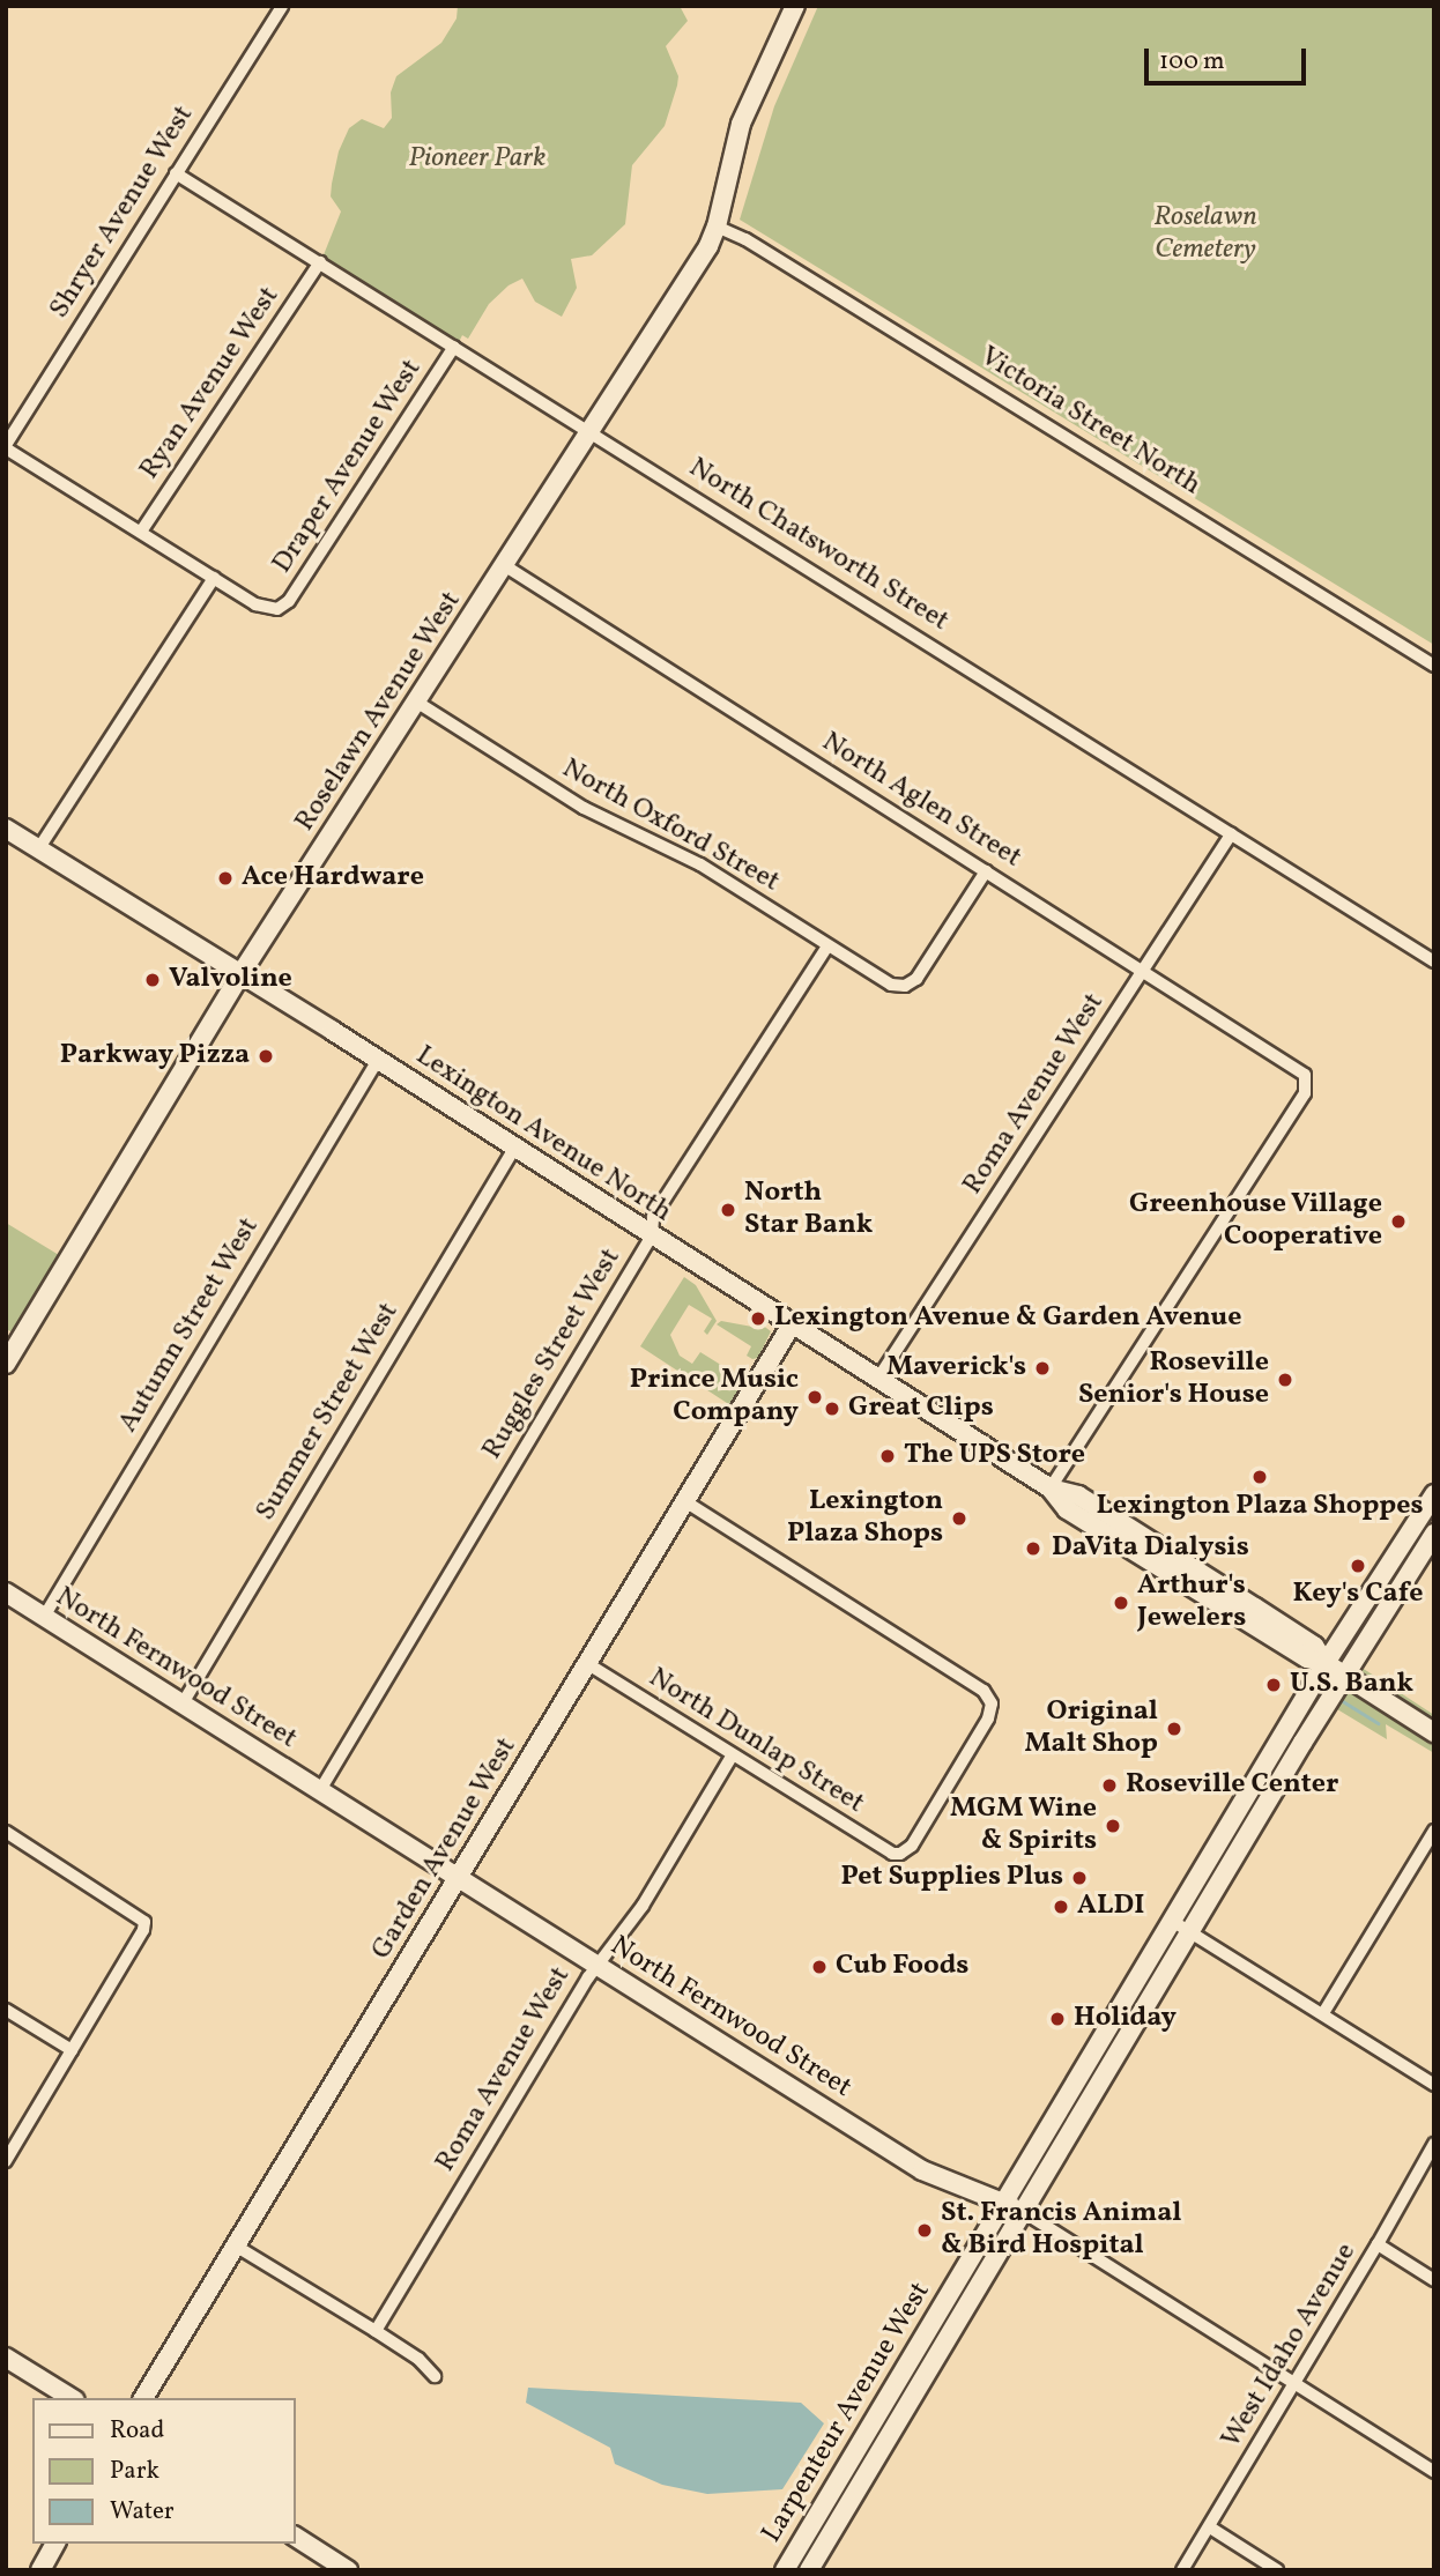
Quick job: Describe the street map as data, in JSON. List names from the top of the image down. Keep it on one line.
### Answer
{"streets":{"street":["Shryer Avenue West","Ryan Avenue West","Victoria Street North","Draper Avenue West","North Chatsworth Street","Roselawn Avenue West","North Aglen Street","North Oxford Street","Roma Avenue West","Lexington Avenue North","Autumn Street West","Ruggles Street West","Summer Street West","North Fernwood Street","North Dunlap Street","Garden Avenue West","West Idaho Avenue","Larpenteur Avenue West"]},"crossings":[["Shryer Avenue West","North Chatsworth Street"],["Ryan Avenue West","North Chatsworth Street"],["Victoria Street North","Roselawn Avenue West"],["Draper Avenue West","North Chatsworth Street"],["North Chatsworth Street","Roselawn Avenue West"],["North Chatsworth Street","Roma Avenue West"],["Roselawn Avenue West","North Aglen Street"],["Roselawn Avenue West","North Oxford Street"],["Roselawn Avenue West","Lexington Avenue North"],["North Aglen Street","North Oxford Street"],["North Aglen Street","Roma Avenue West"],["North Aglen Street","Lexington Avenue North"],["North Oxford Street","Ruggles Street West"],["Roma Avenue West","Lexington Avenue North"],["Roma Avenue West","North Fernwood Street"],["Roma Avenue West","North Dunlap Street"],["Lexington Avenue North","Autumn Street West"],["Lexington Avenue North","Ruggles Street West"],["Lexington Avenue North","Summer Street West"],["Lexington Avenue North","Garden Avenue West"],["Lexington Avenue North","Larpenteur Avenue West"],["Autumn Street West","North Fernwood Street"],["Ruggles Street West","North Fernwood Street"],["Summer Street West","North Fernwood Street"],["North Fernwood Street","Garden Avenue West"],["North Fernwood Street","West Idaho Avenue"],["North Fernwood Street","Larpenteur Avenue West"],["North Dunlap Street","Garden Avenue West"]],"parks":["Pioneer Park","Roselawn Cemetery"],"places":["Ace Hardware","Valvoline","Parkway Pizza","North Star Bank","Greenhouse Village Cooperative","Lexington Avenue & Garden Avenue","Maverick's","Roseville Senior's House","Prince Music Company","Great Clips","The UPS Store","Lexington Plaza Shoppes","Lexington Plaza Shops","DaVita Dialysis","Key's Cafe","Arthur's Jewelers","U.S. Bank","Original Malt Shop","Roseville Center","MGM Wine & Spirits","Pet Supplies Plus","ALDI","Cub Foods","Holiday","St. Francis Animal & Bird Hospital"],"legend":["Road","Park","Water"],"scale_bar":"100 m"}
